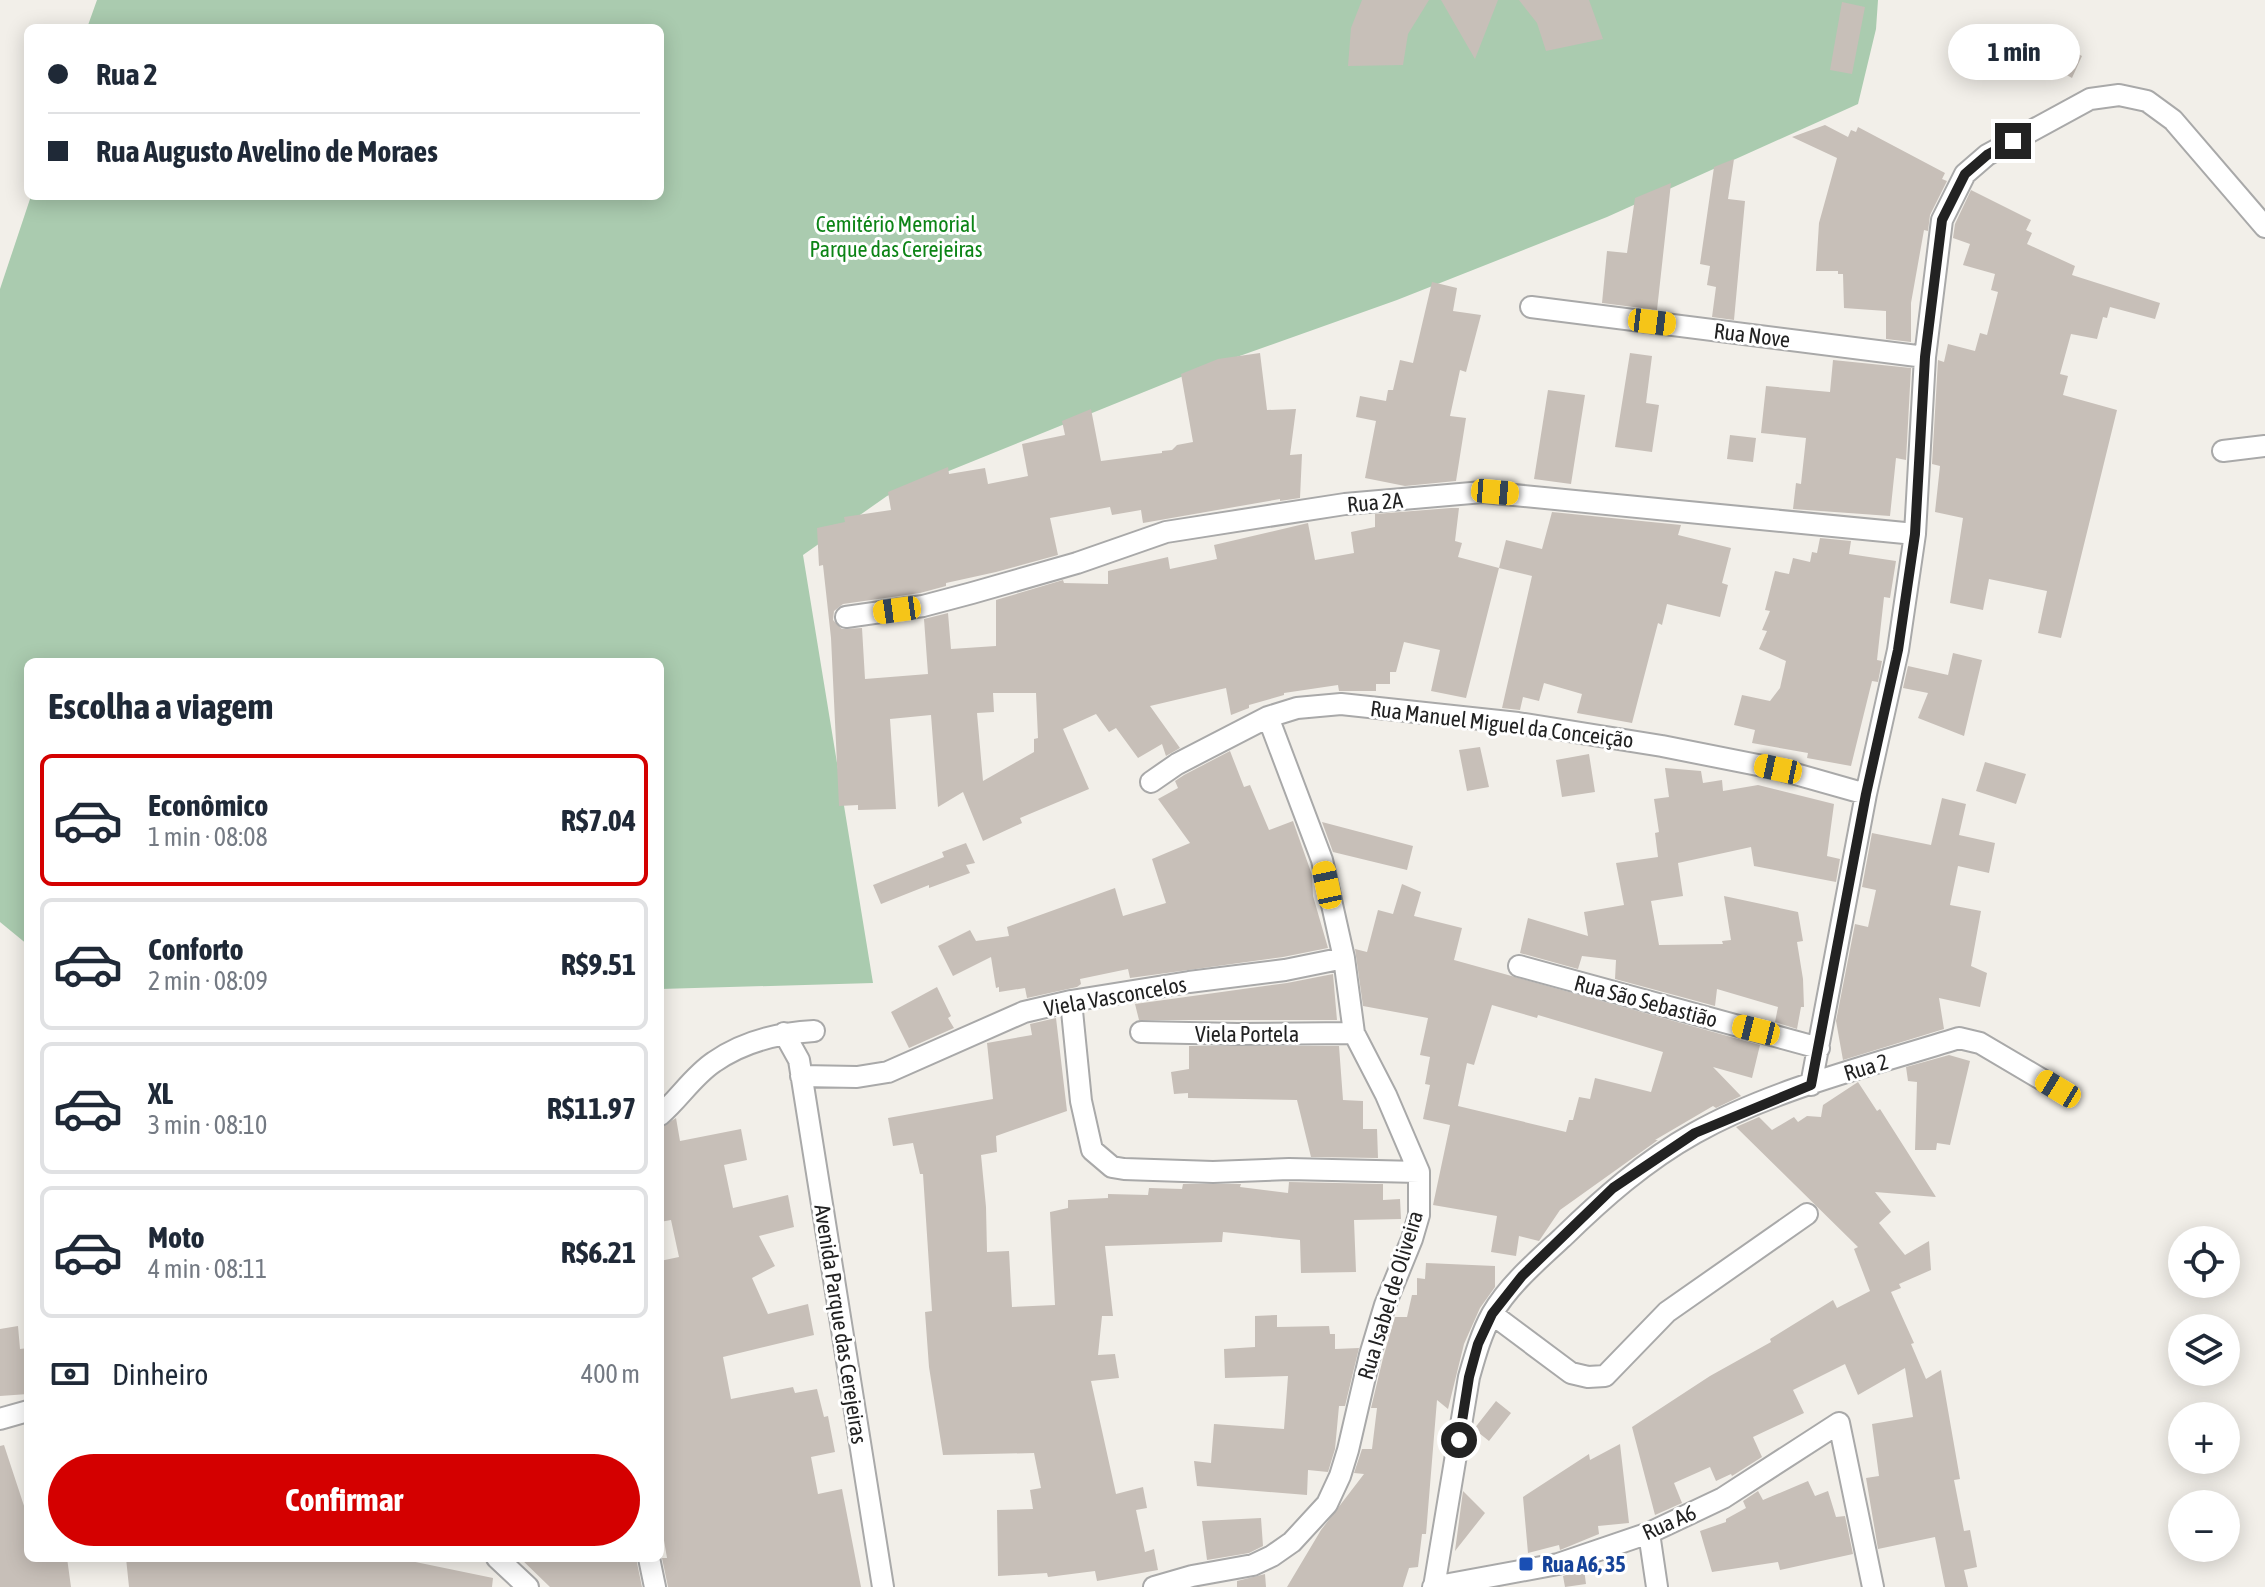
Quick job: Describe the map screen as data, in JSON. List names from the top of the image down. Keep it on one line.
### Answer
{"streets":{"street":["Rua Nove","Rua 2A","Rua Manuel Miguel da Conceição","Viela Vasconcelos","Rua São Sebastião","Viela Portela","Rua 2","Rua Isabel de Oliveira","Avenida Parque das Cerejeiras","Rua A6"]},"crossings":[["Rua Manuel Miguel da Conceição","Rua Isabel de Oliveira"],["Viela Vasconcelos","Rua Isabel de Oliveira"],["Viela Vasconcelos","Avenida Parque das Cerejeiras"],["Viela Portela","Rua Isabel de Oliveira"],["Rua 2","Rua A6"]],"parks":["Cemitério Memorial Parque das Cerejeiras"],"places":{"transit":["Rua A6, 35"]},"page":{"bubble":"1 min","banner":["Rua 2","Rua Augusto Avelino de Moraes"],"heading":"Escolha a viagem","list":[{"name":"Econômico","note":"1 min · 08:08","value":"R$7.04"},{"name":"Conforto","note":"2 min · 08:09","value":"R$9.51"},{"name":"XL","note":"3 min · 08:10","value":"R$11.97"},{"name":"Moto","note":"4 min · 08:11","value":"R$6.21"}],"map_buttons":["+","−"],"pay":["Dinheiro","400 m"],"buttons":"Confirmar"}}
